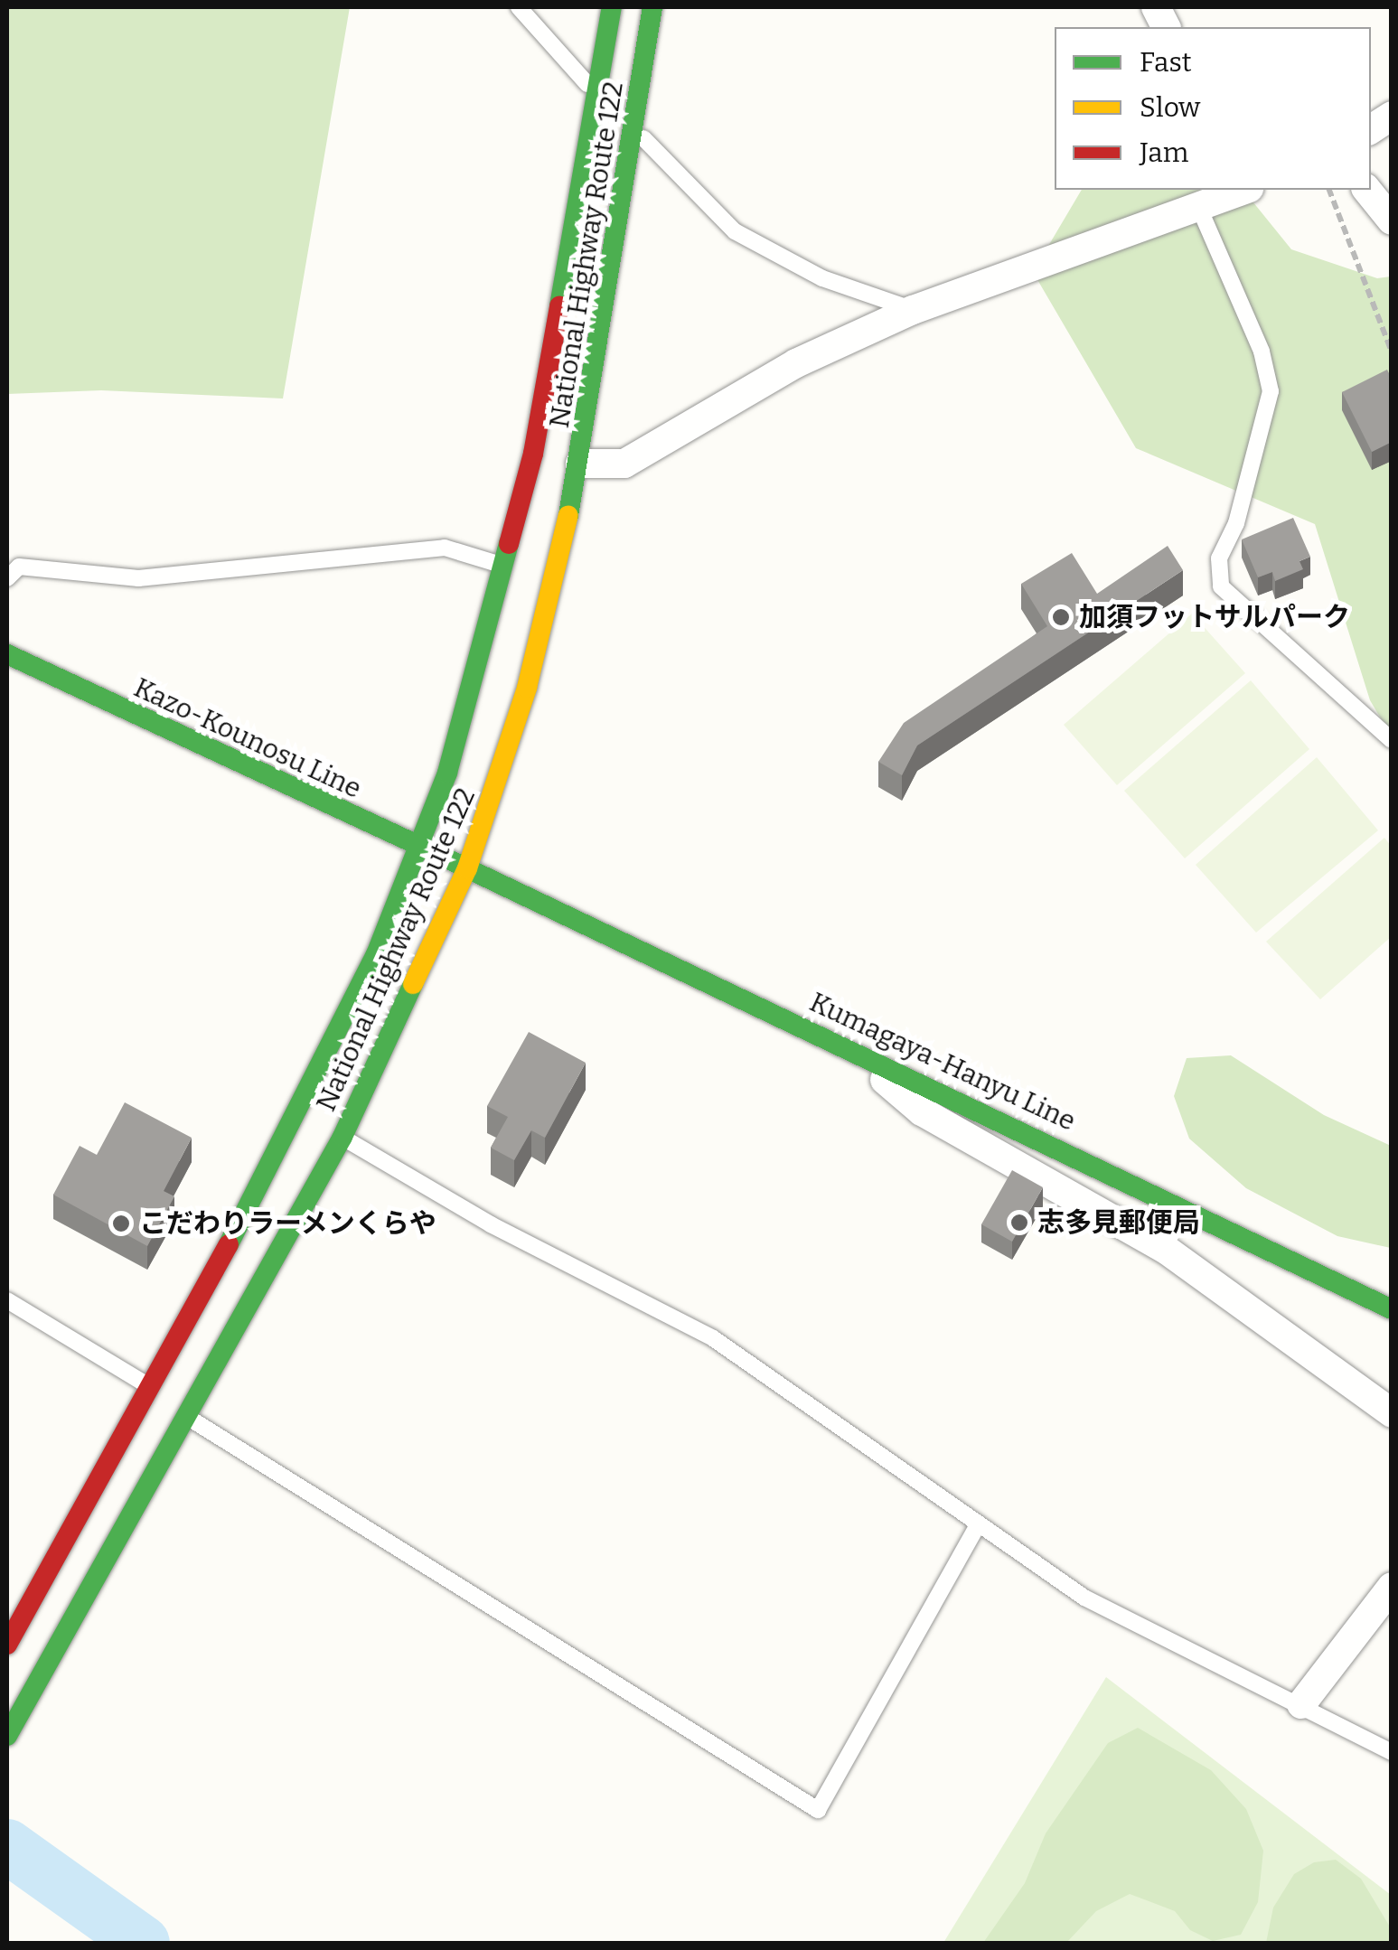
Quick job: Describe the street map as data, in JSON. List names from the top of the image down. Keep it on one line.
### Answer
{"streets":{"main road":["National Highway Route 122","Kazo-Kounosu Line","Kumagaya-Hanyu Line"]},"crossings":[["National Highway Route 122","Kazo-Kounosu Line"],["National Highway Route 122","Kumagaya-Hanyu Line"],["Kazo-Kounosu Line","Kumagaya-Hanyu Line"]],"places":["加須フットサルパーク","志多見郵便局","こだわりラーメンくらや"],"legend":["Fast","Slow","Jam"]}
